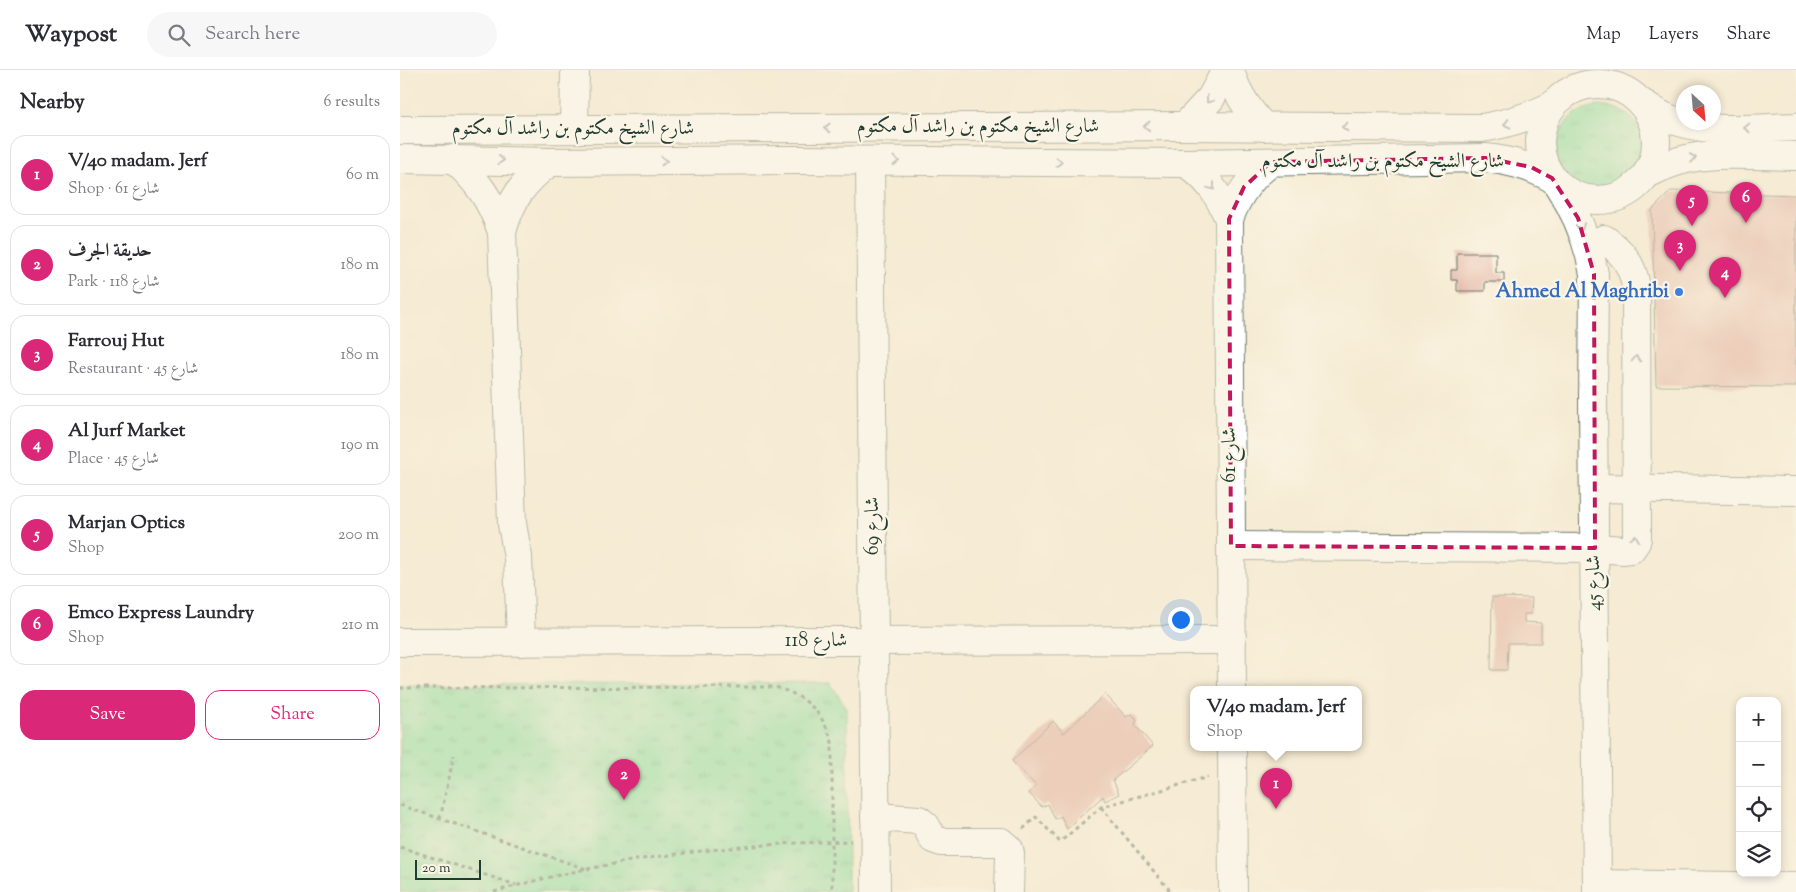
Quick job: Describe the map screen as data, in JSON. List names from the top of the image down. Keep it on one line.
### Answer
{"streets":{"street":["شارع الشيخ مكتوم بن راشد آل مكتوم","شارع 61","شارع 69","شارع 45","شارع 118"]},"crossings":[["شارع الشيخ مكتوم بن راشد آل مكتوم","شارع 61"],["شارع الشيخ مكتوم بن راشد آل مكتوم","شارع 69"],["شارع الشيخ مكتوم بن راشد آل مكتوم","شارع 45"],["شارع 61","شارع 118"],["شارع 69","شارع 118"]],"places":["Ahmed Al Maghribi"],"scale_bar":"20 m","north":"bottom right","page":{"header":"Waypost","search":"Search here","nav":["Map","Layers","Share"],"heading":["Nearby","6 results"],"list":[{"mark":"1","name":"V/40 madam. Jerf","note":"Shop · شارع 61","value":"60 m"},{"mark":"2","name":"حديقة الجرف","note":"Park · شارع 118","value":"180 m"},{"mark":"3","name":"Farrouj Hut","note":"Restaurant · شارع 45","value":"180 m"},{"mark":"4","name":"Al Jurf Market","note":"Place · شارع 45","value":"190 m"},{"mark":"5","name":"Marjan Optics","note":"Shop","value":"200 m"},{"mark":"6","name":"Emco Express Laundry","note":"Shop","value":"210 m"}],"pins":["6","5","3","4","2","1"],"buttons":["Save","Share"],"popup":["V/40 madam. Jerf","Shop"],"map_buttons":["+","−"],"scale":"20 m"}}
